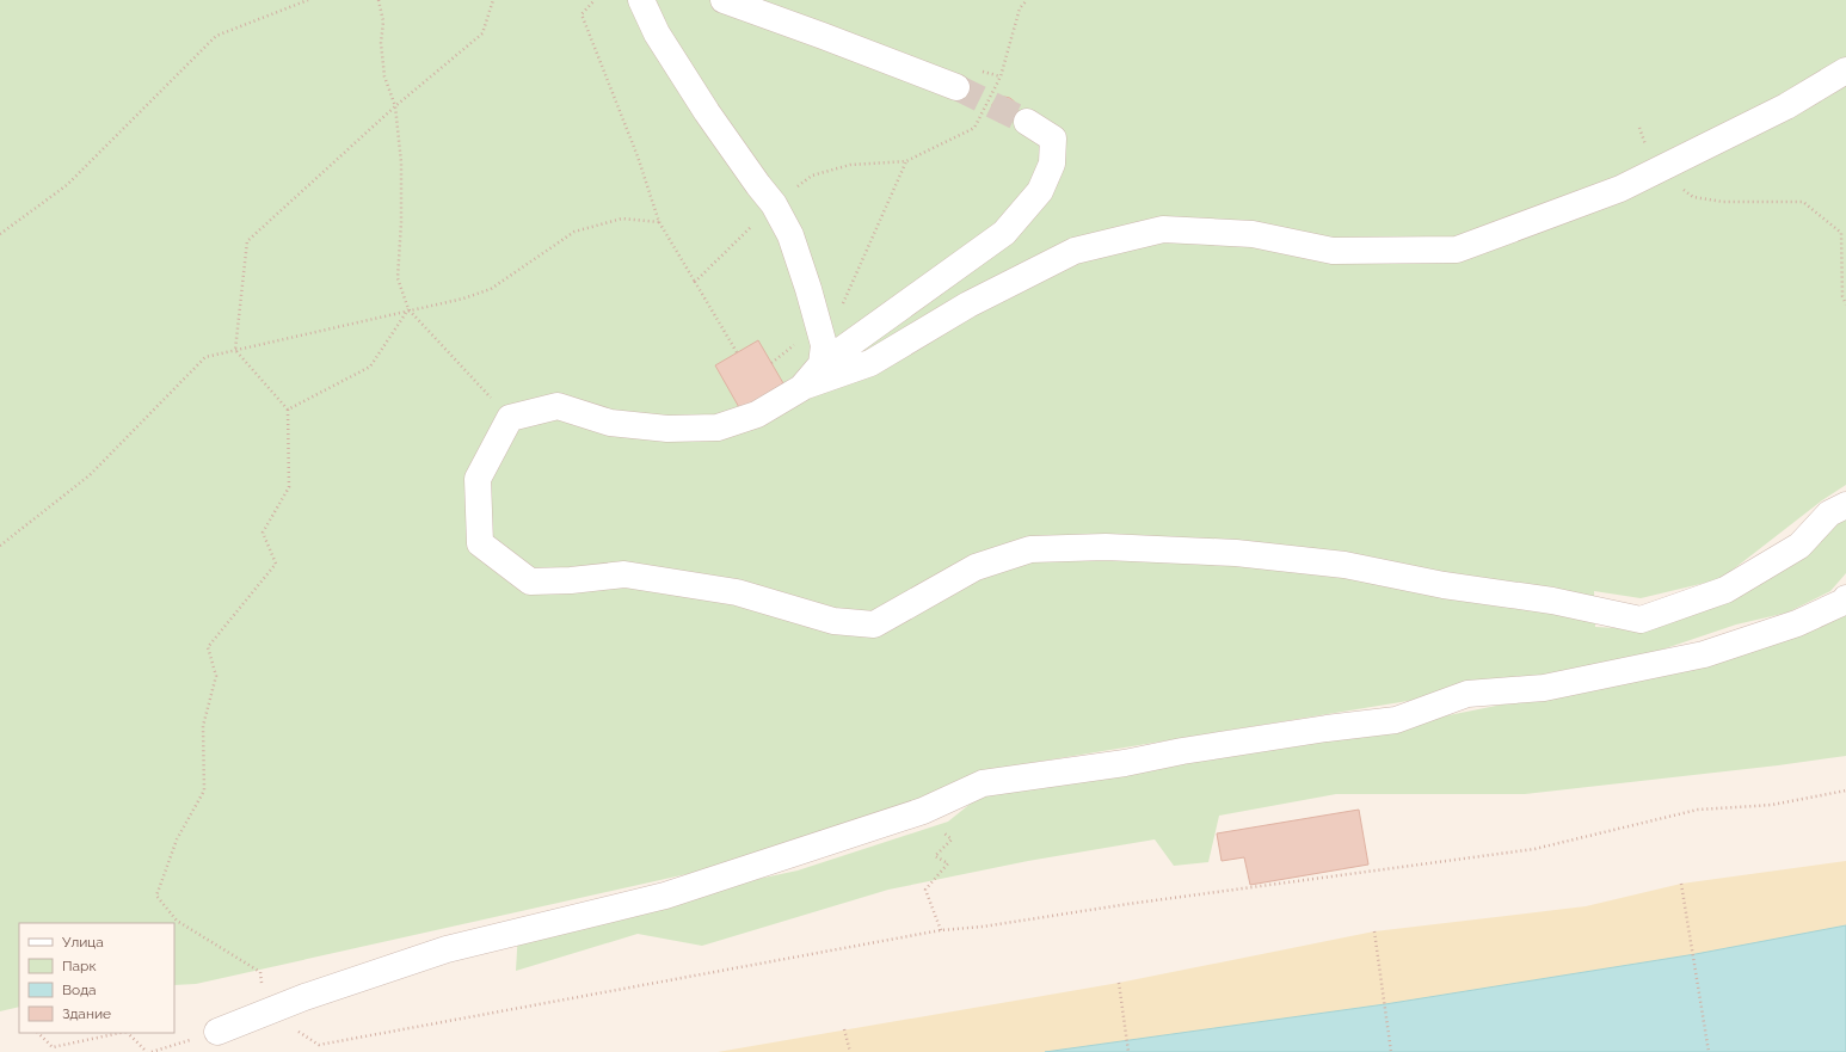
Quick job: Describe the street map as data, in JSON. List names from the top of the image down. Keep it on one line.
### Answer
{"legend":["Улица","Парк","Вода","Здание"]}
